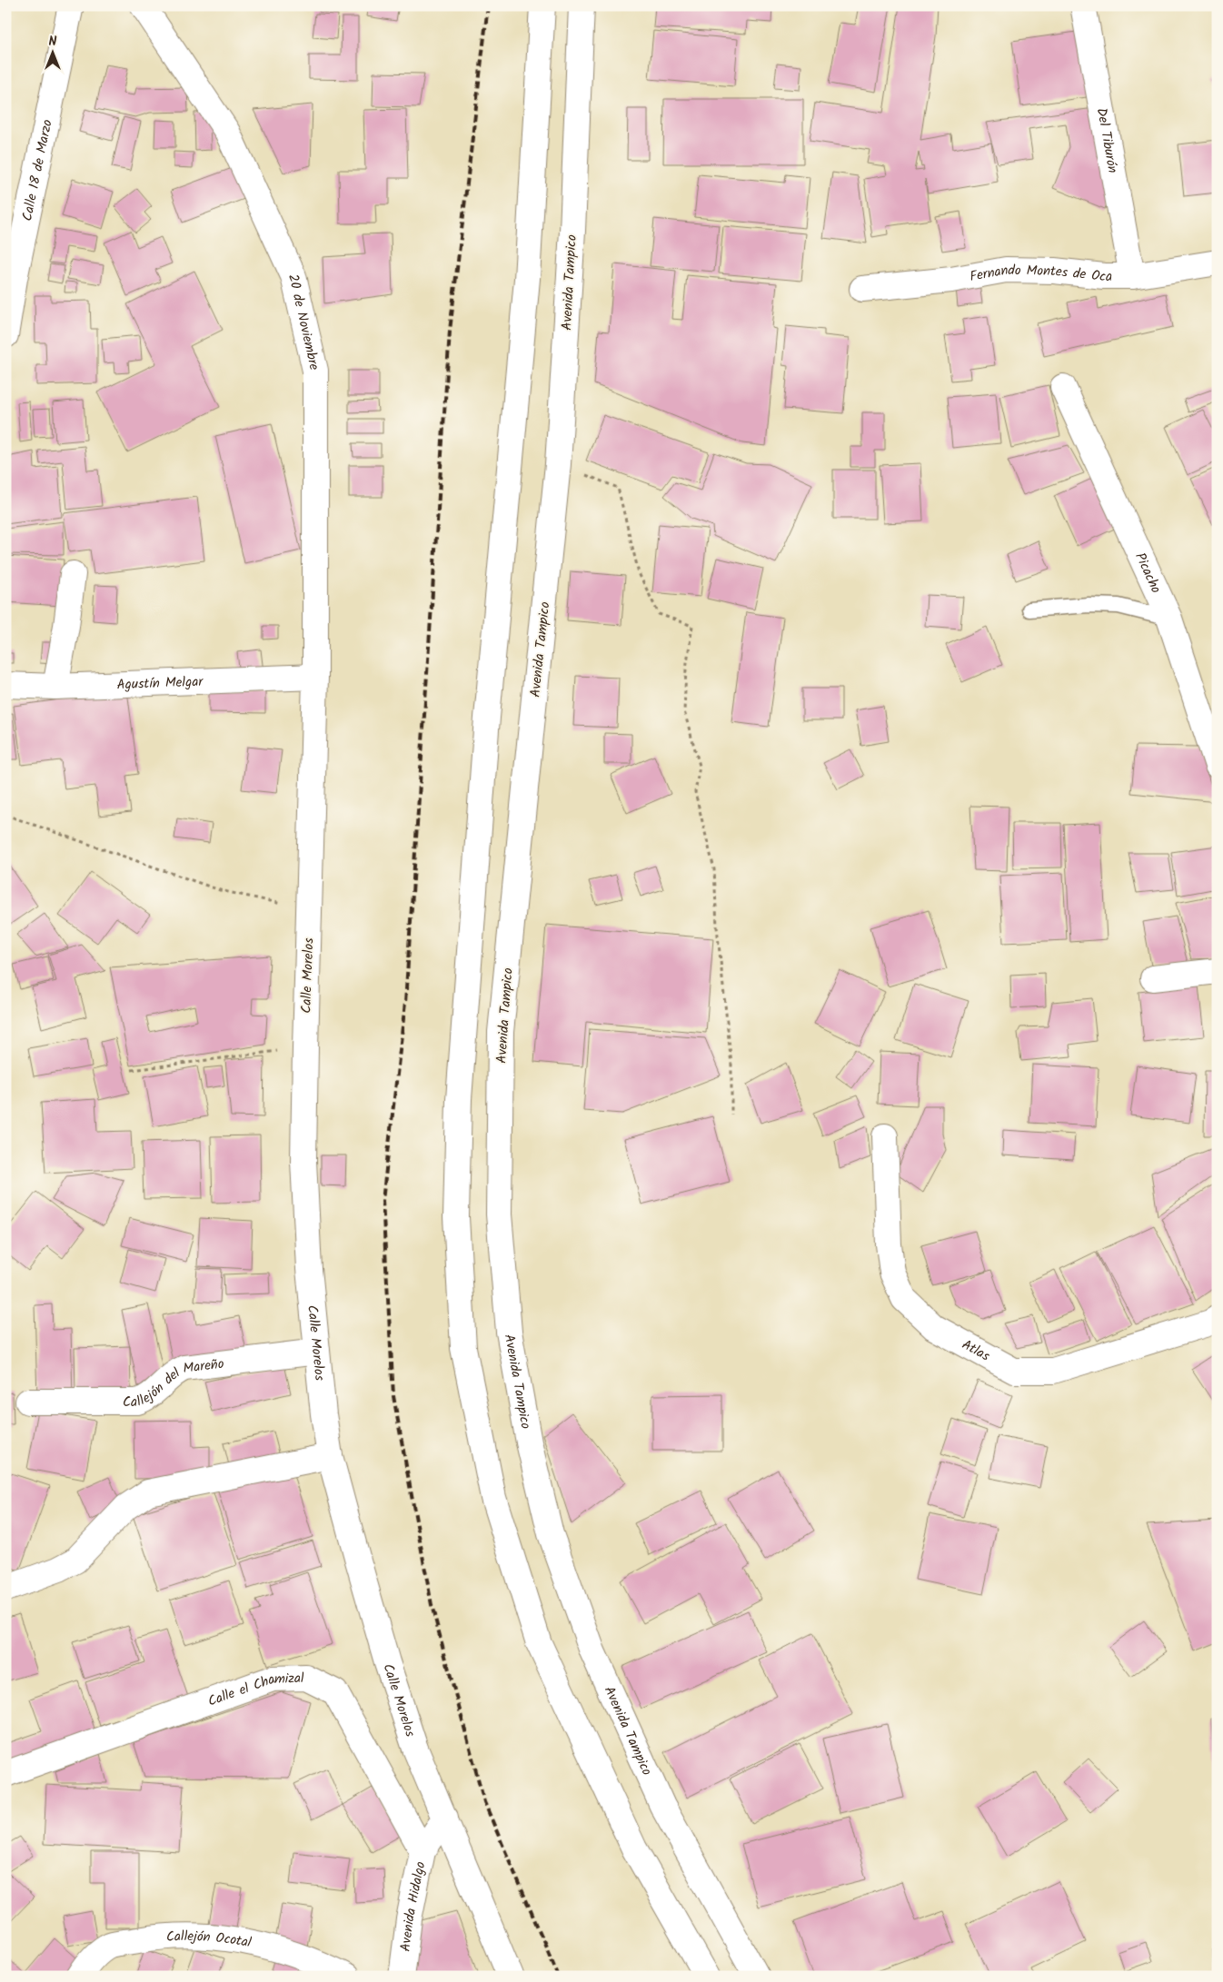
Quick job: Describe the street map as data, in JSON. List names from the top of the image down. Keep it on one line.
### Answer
{"streets":{"street":["Del Tiburón","Calle 18 de Marzo","Fernando Montes de Oca","Avenida Tampico","20 de Noviembre","Picacho","Agustín Melgar","Calle Morelos","Atlas","Callejón del Mareño","Calle el Chamizal","Avenida Hidalgo","Callejón Ocotal"]},"crossings":[["Del Tiburón","Fernando Montes de Oca"],["20 de Noviembre","Agustín Melgar"],["20 de Noviembre","Calle Morelos"],["Agustín Melgar","Calle Morelos"],["Calle Morelos","Callejón del Mareño"],["Calle Morelos","Avenida Hidalgo"],["Calle el Chamizal","Avenida Hidalgo"]],"north":"top"}
